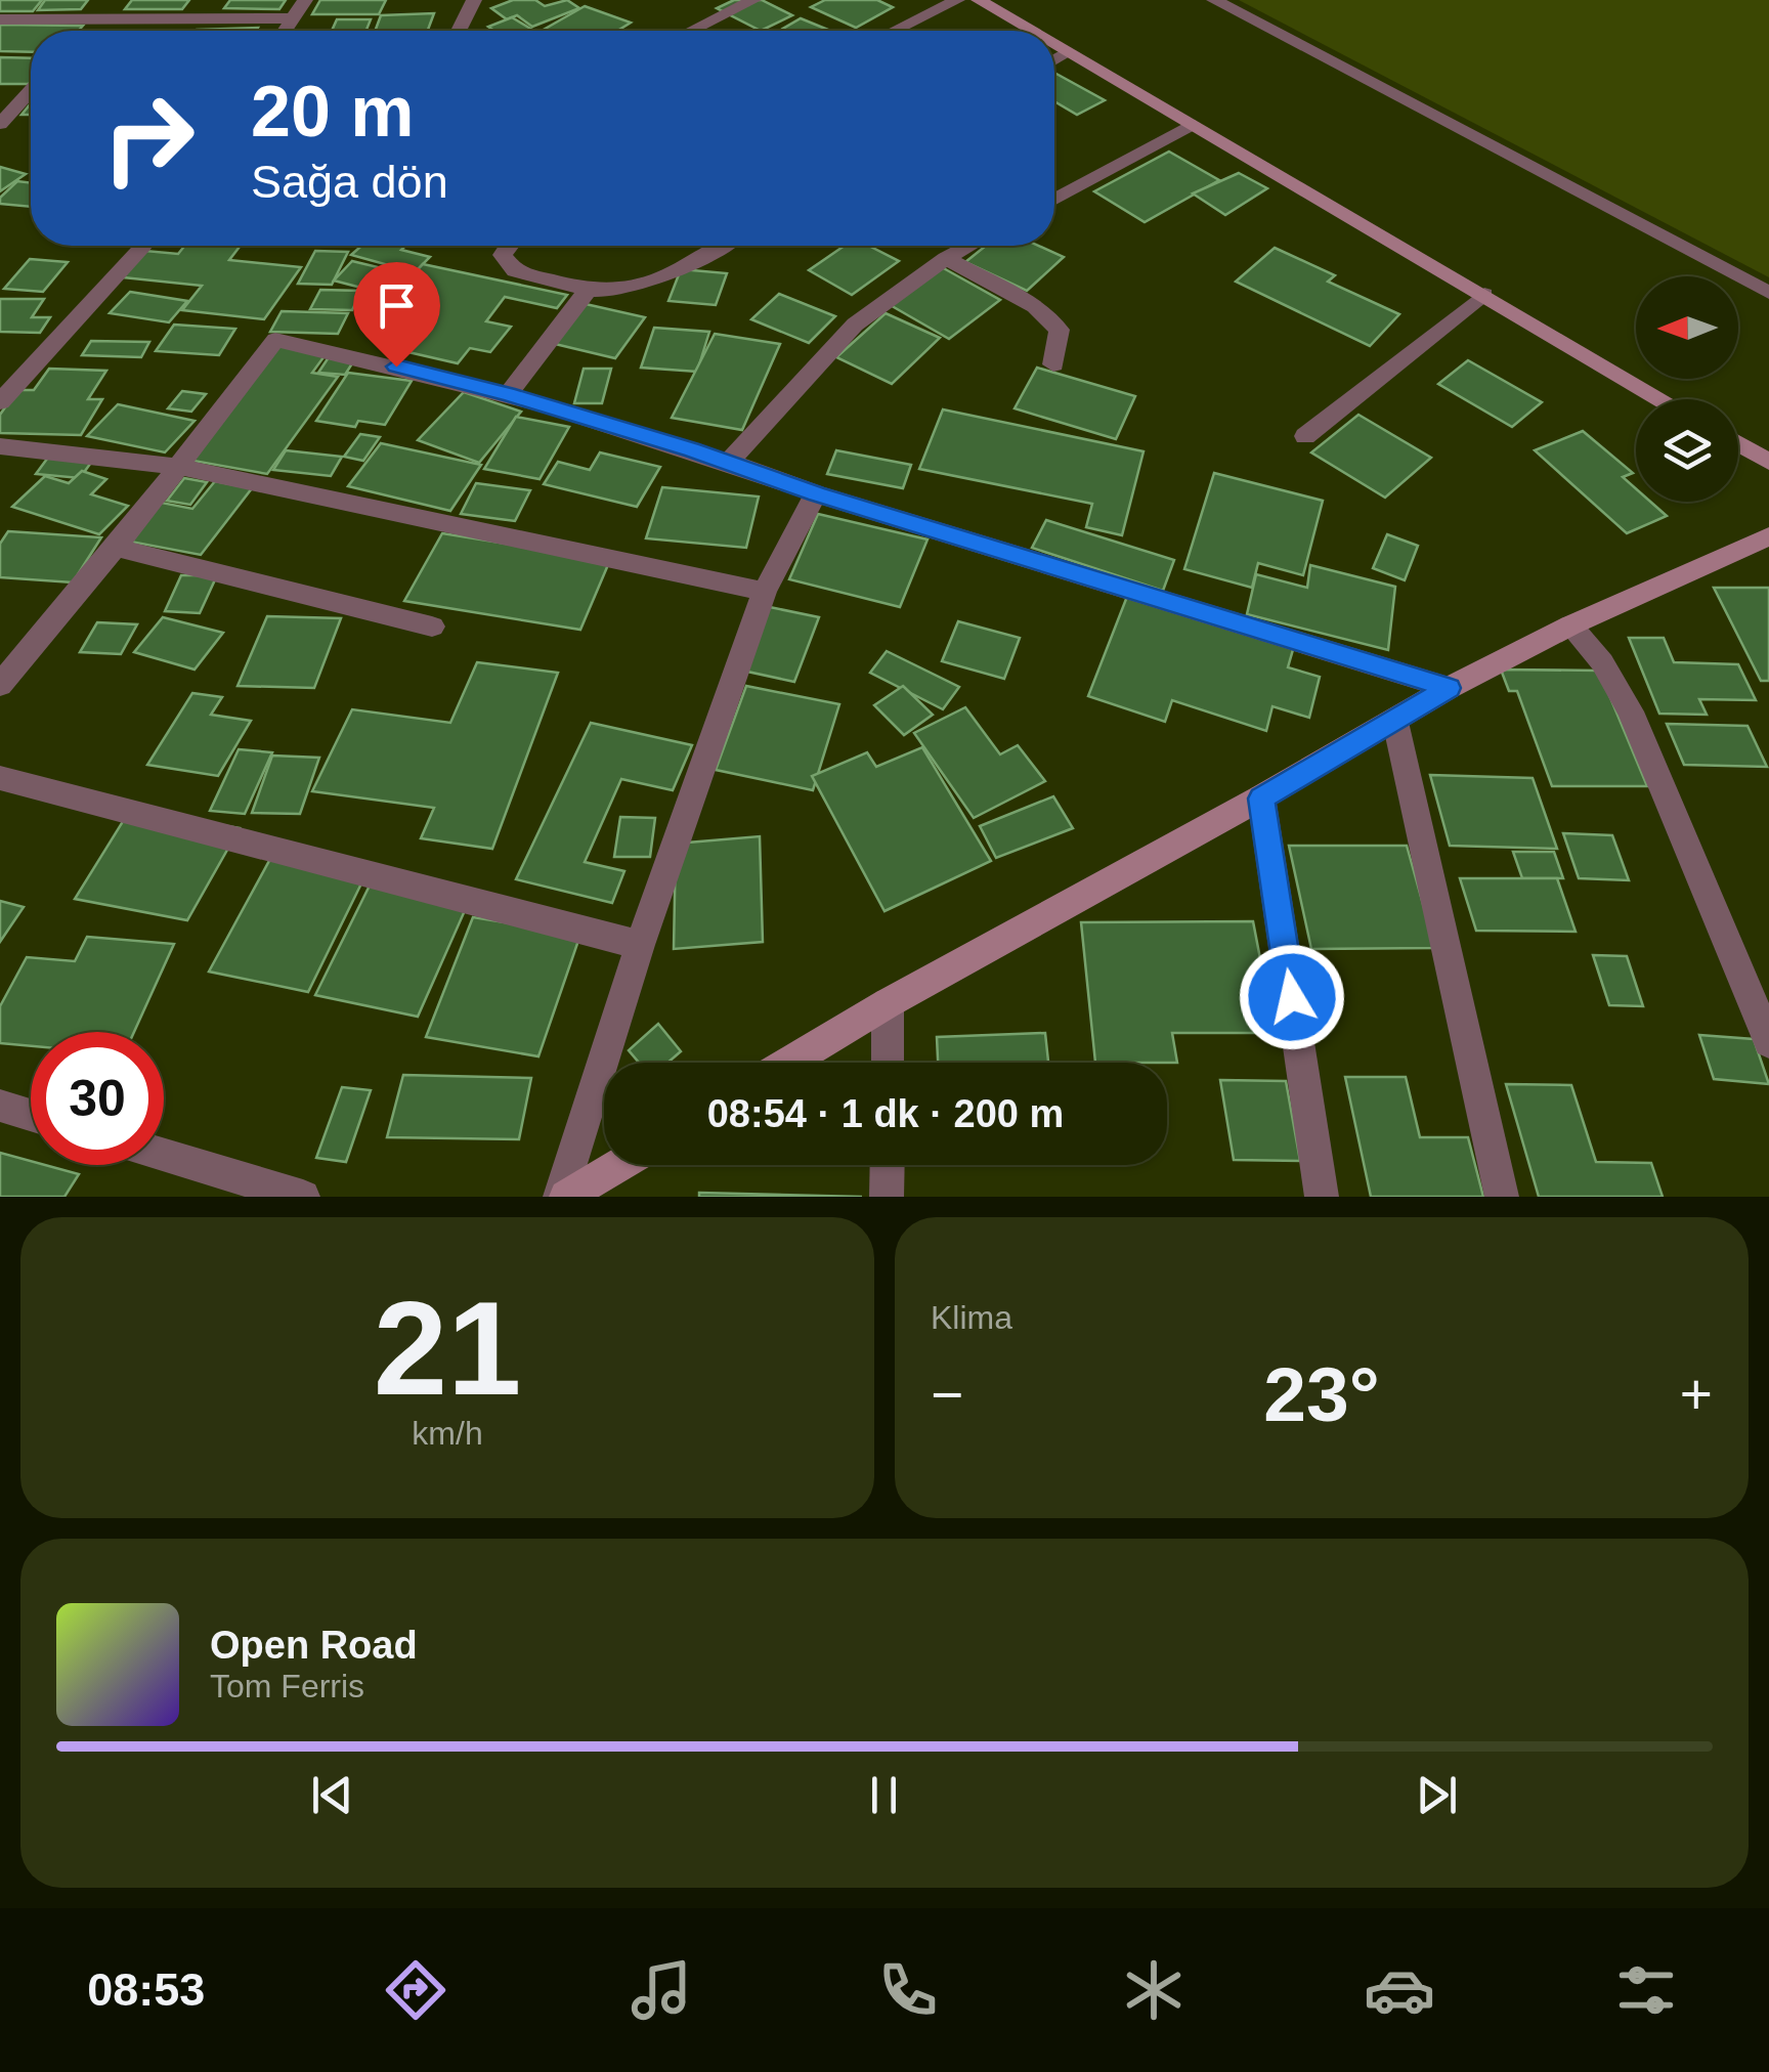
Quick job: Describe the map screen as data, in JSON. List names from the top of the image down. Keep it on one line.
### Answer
{"north":"left","page":{"turn":["20 m","Sağa dön"],"limit":"30","trip":"08:54 · 1 dk · 200 m","tile":[["21","km/h"],"Klima"],"heat":["−","23°","+"],"song":["Open Road","Tom Ferris"],"tabs":"08:53"}}
